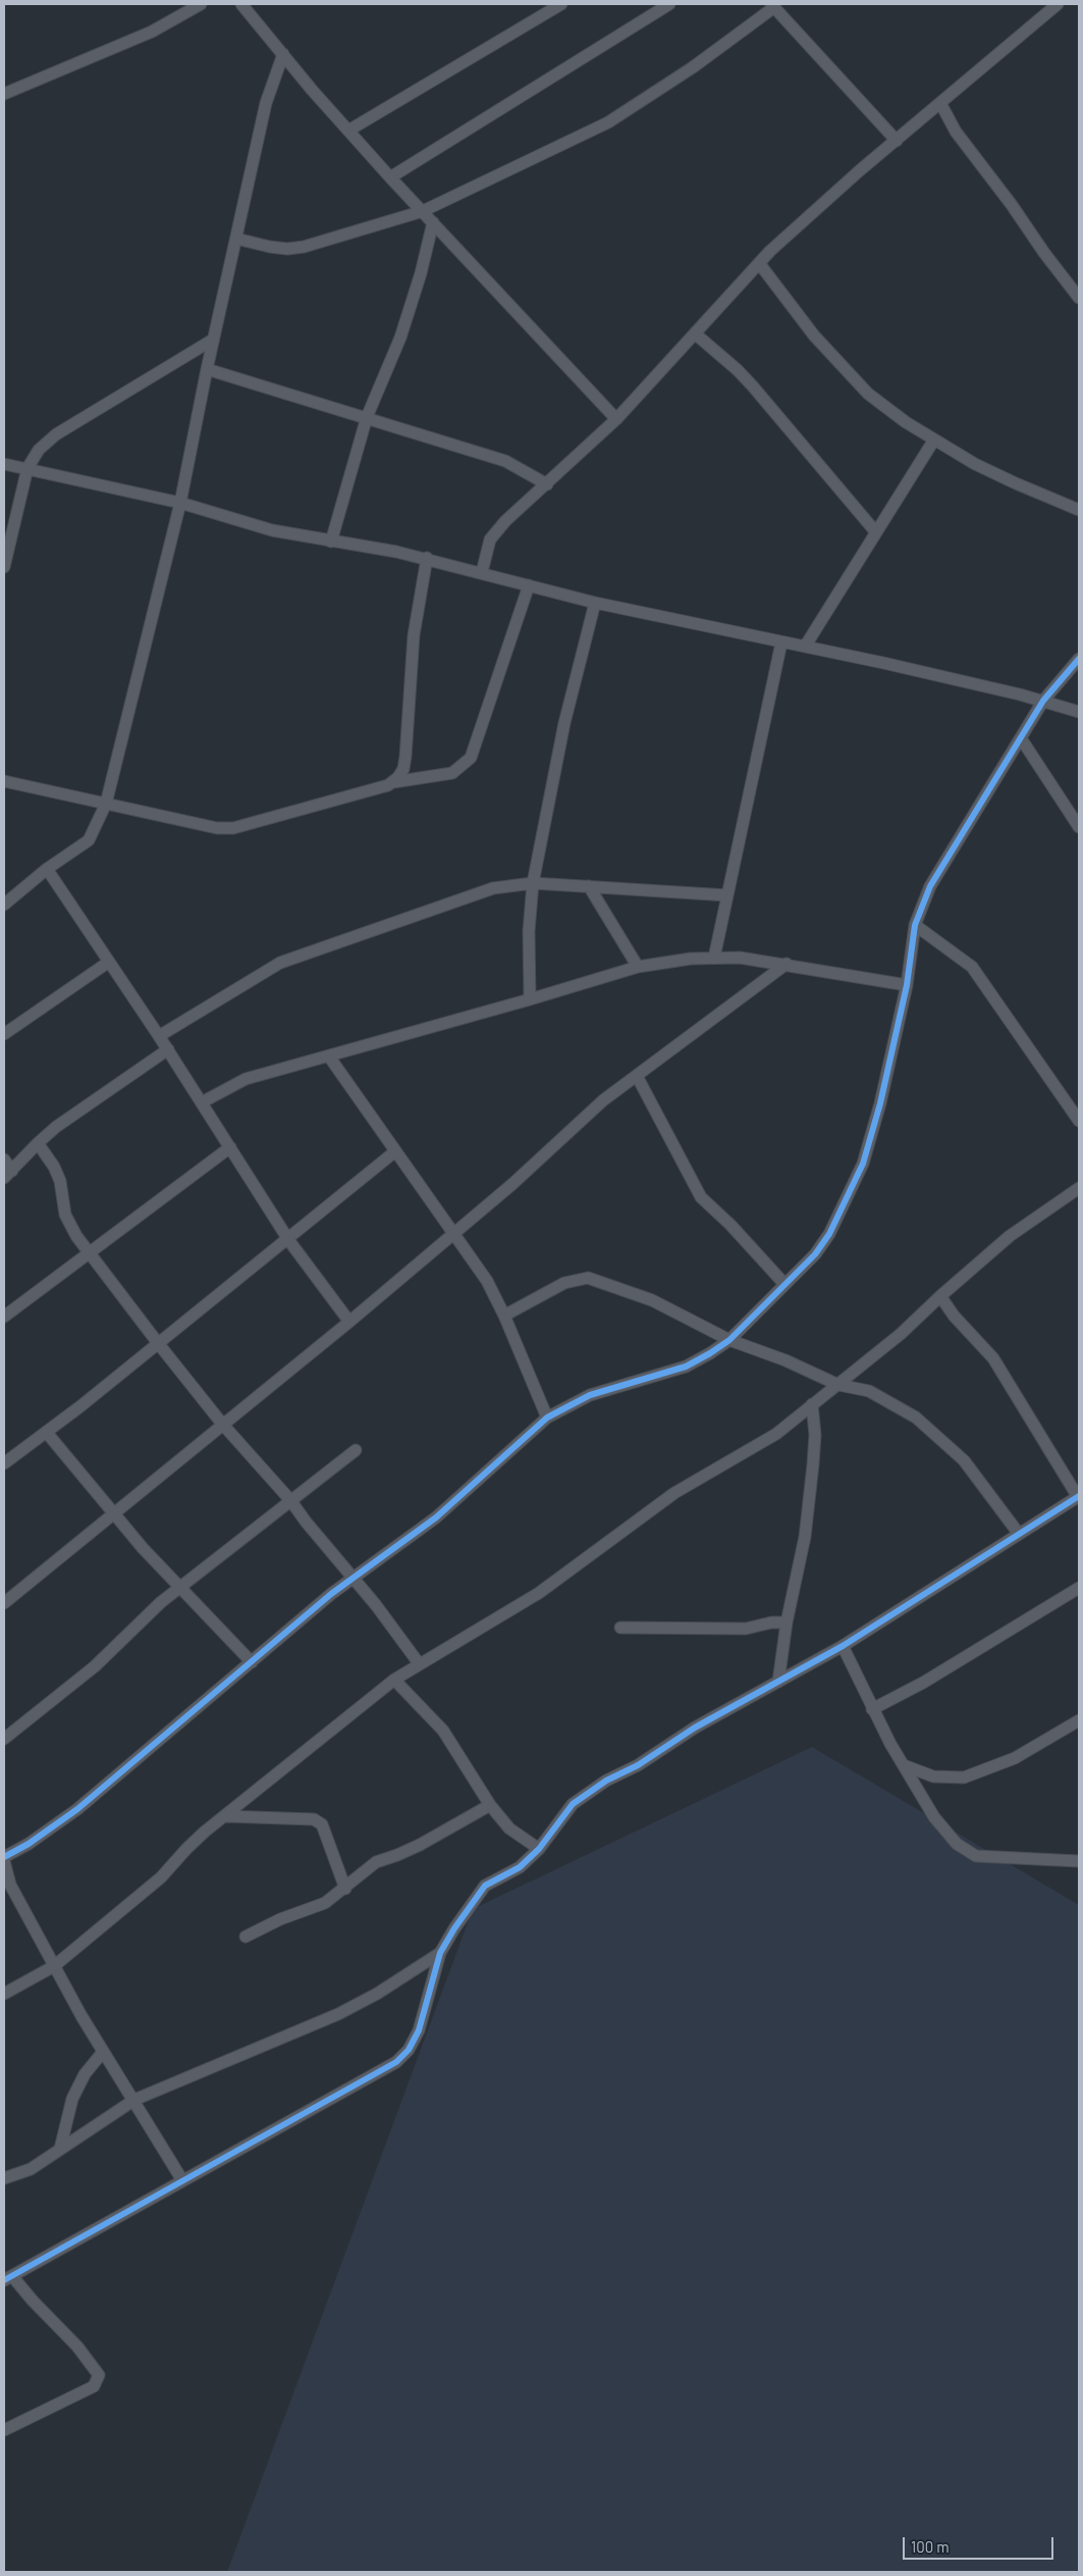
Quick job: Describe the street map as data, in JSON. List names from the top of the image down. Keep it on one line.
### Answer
{"scale_bar":"100 m"}
